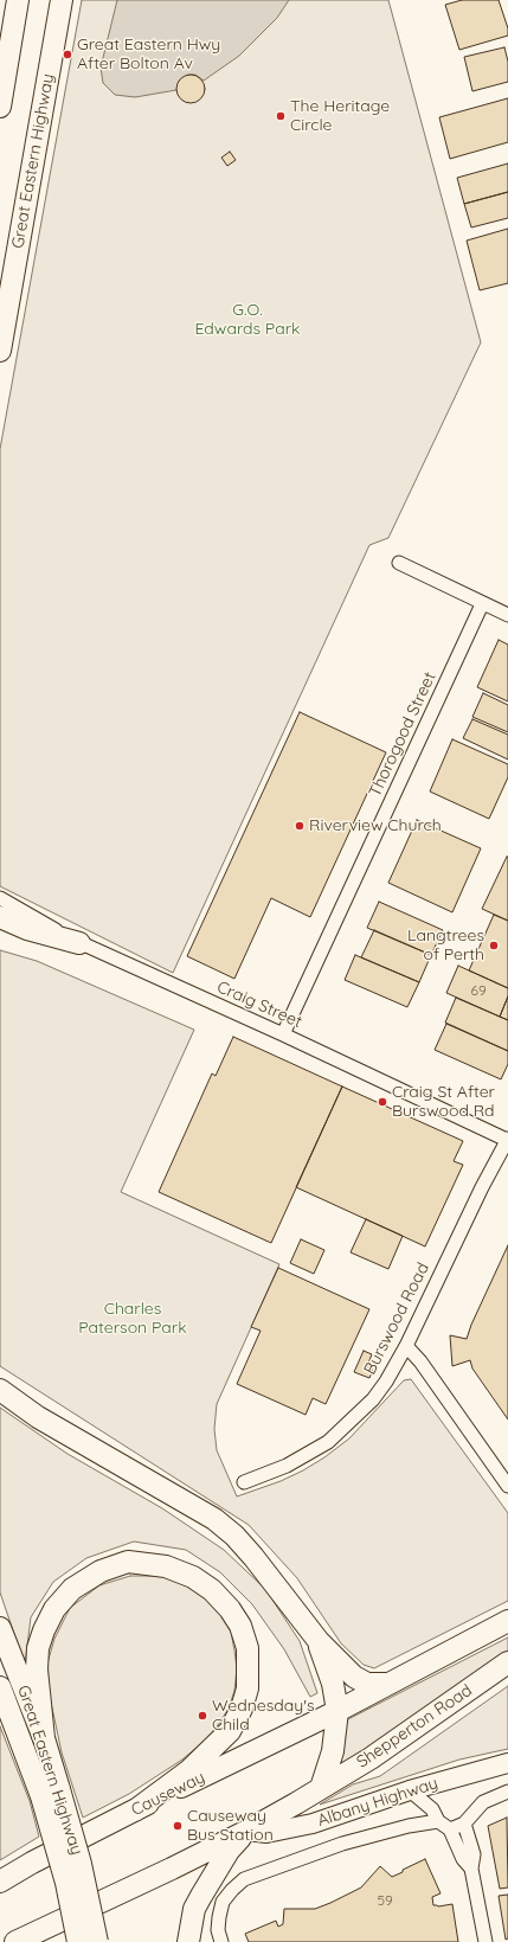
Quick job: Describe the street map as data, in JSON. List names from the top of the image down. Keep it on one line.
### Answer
{"streets":{"highway":["Great Eastern Highway","Shepperton Road","Causeway"],"main road":["Albany Highway"],"street":["Thorogood Street","Craig Street","Burswood Road"]},"crossings":[["Thorogood Street","Craig Street"],["Craig Street","Burswood Road"]],"parks":["G.O. Edwards Park","Charles Paterson Park"],"places":["Great Eastern Hwy After Bolton Av","The Heritage Circle","Riverview Church","Langtrees of Perth","Craig St After Burswood Rd","Wednesday's Child","Causeway Bus Station"],"house_numbers":["69","59"]}
